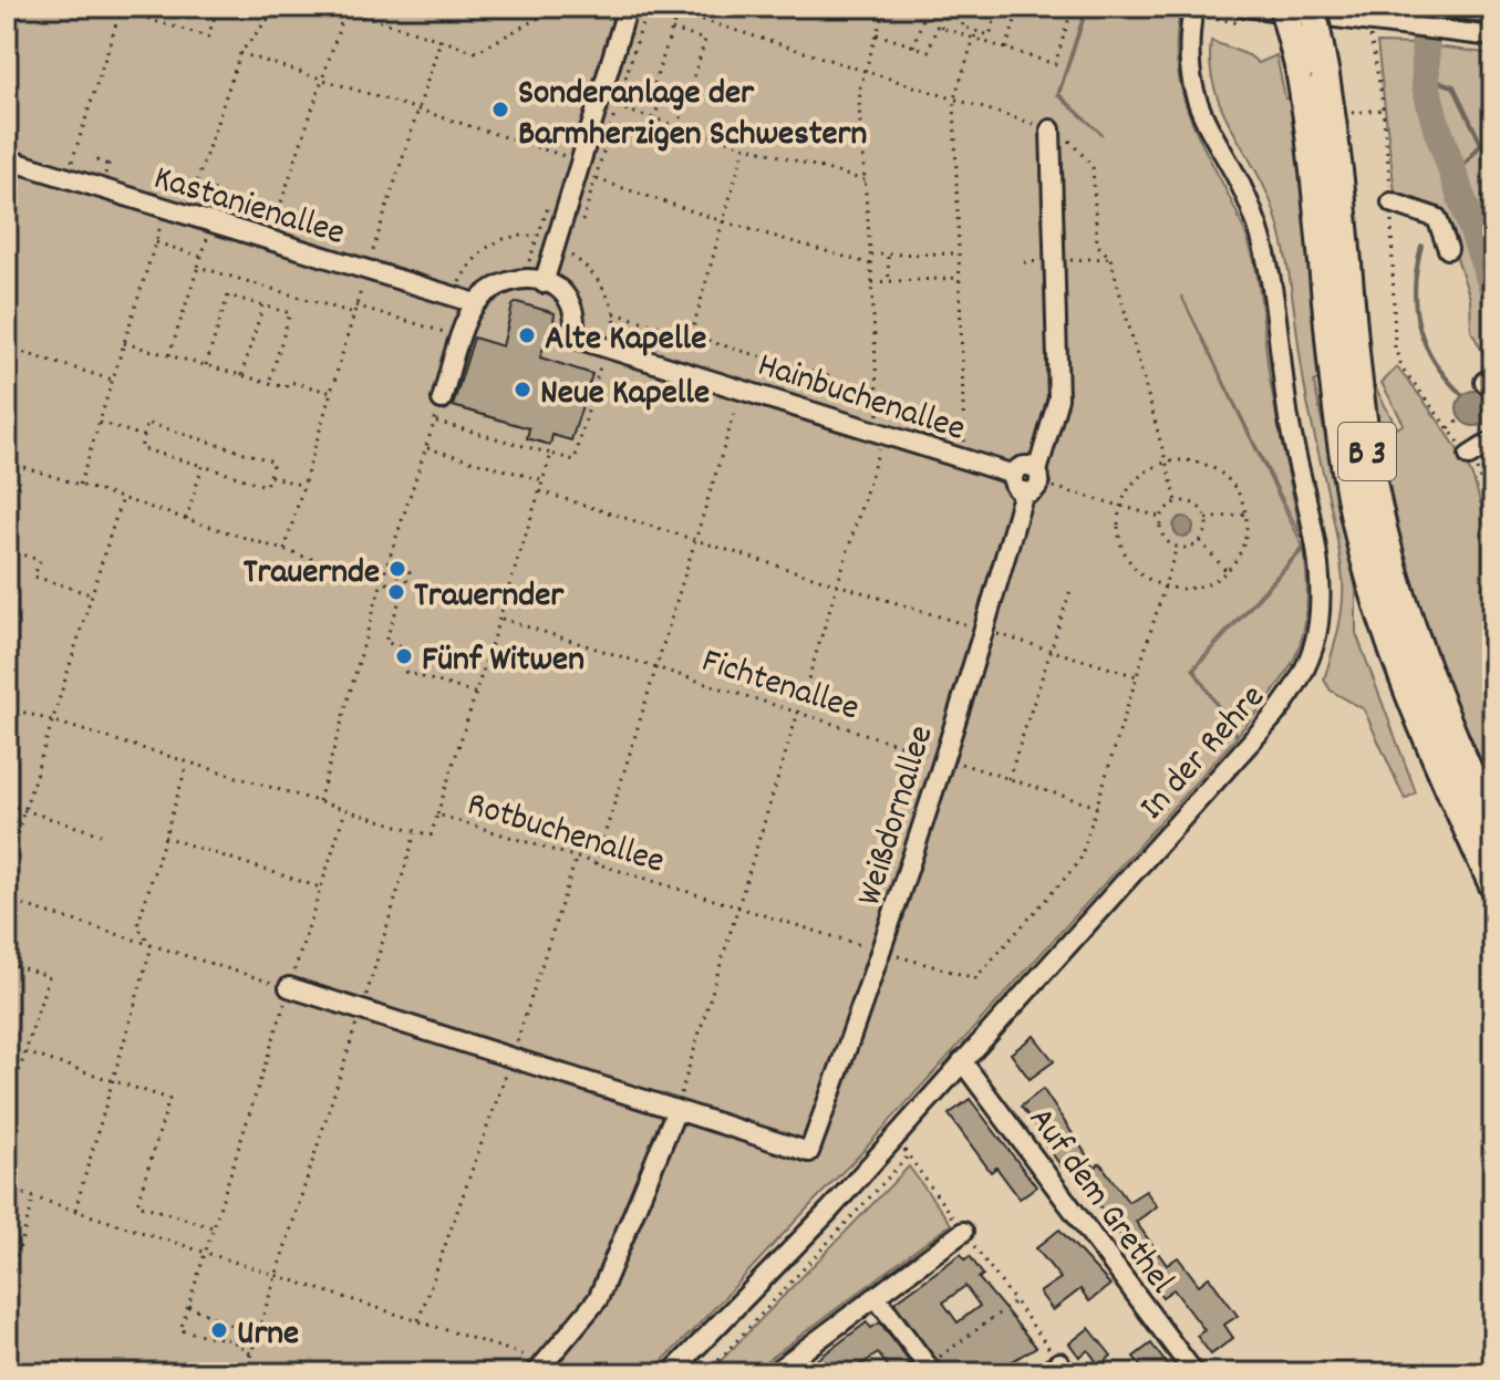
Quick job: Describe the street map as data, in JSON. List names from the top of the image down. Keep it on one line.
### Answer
{"streets":{"highway":["B 3"],"street":["Kastanienallee","Hainbuchenallee","In der Rehre","Weißdornallee","Auf dem Grethel"],"path":["Fichtenallee","Rotbuchenallee"]},"crossings":[["Hainbuchenallee","Weißdornallee"],["Fichtenallee","Weißdornallee"],["Fichtenallee","Rotbuchenallee"],["In der Rehre","Auf dem Grethel"],["Weißdornallee","Rotbuchenallee"]],"places":["Sonderanlage der Barmherzigen Schwestern","Alte Kapelle","Neue Kapelle","Trauernde","Trauernder","Fünf Witwen","Urne"]}
